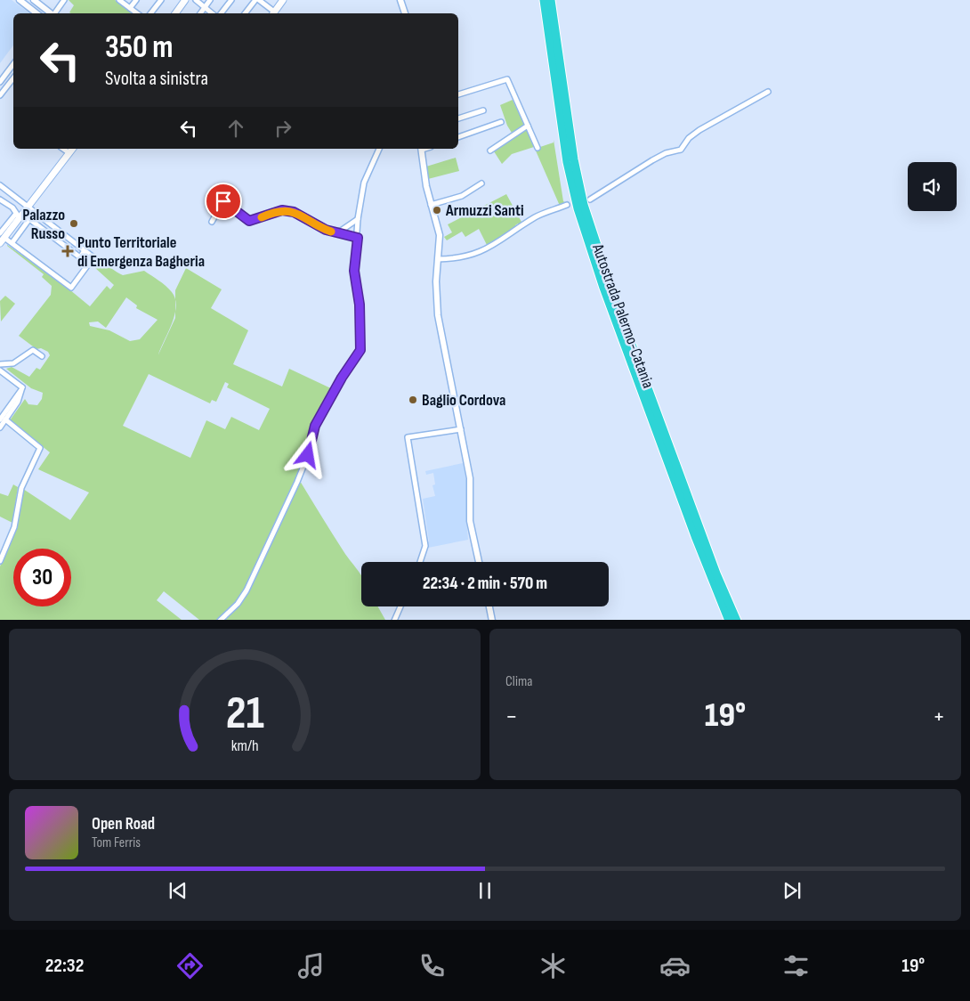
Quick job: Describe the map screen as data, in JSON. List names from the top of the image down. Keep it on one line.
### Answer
{"streets":{"highway":["Autostrada Palermo-Catania"]},"places":{"other":["Armuzzi Santi","Palazzo Russo","Baglio Cordova"],"health":["Punto Territoriale di Emergenza Bagheria"]},"page":{"turn":["350 m","Svolta a sinistra"],"limit":"30","trip":"22:34 · 2 min · 570 m","tile":"Clima","heat":["−","19°","+"],"song":["Open Road","Tom Ferris"],"tabs":["22:32","19°"],"gauge":["21","km/h"]}}
